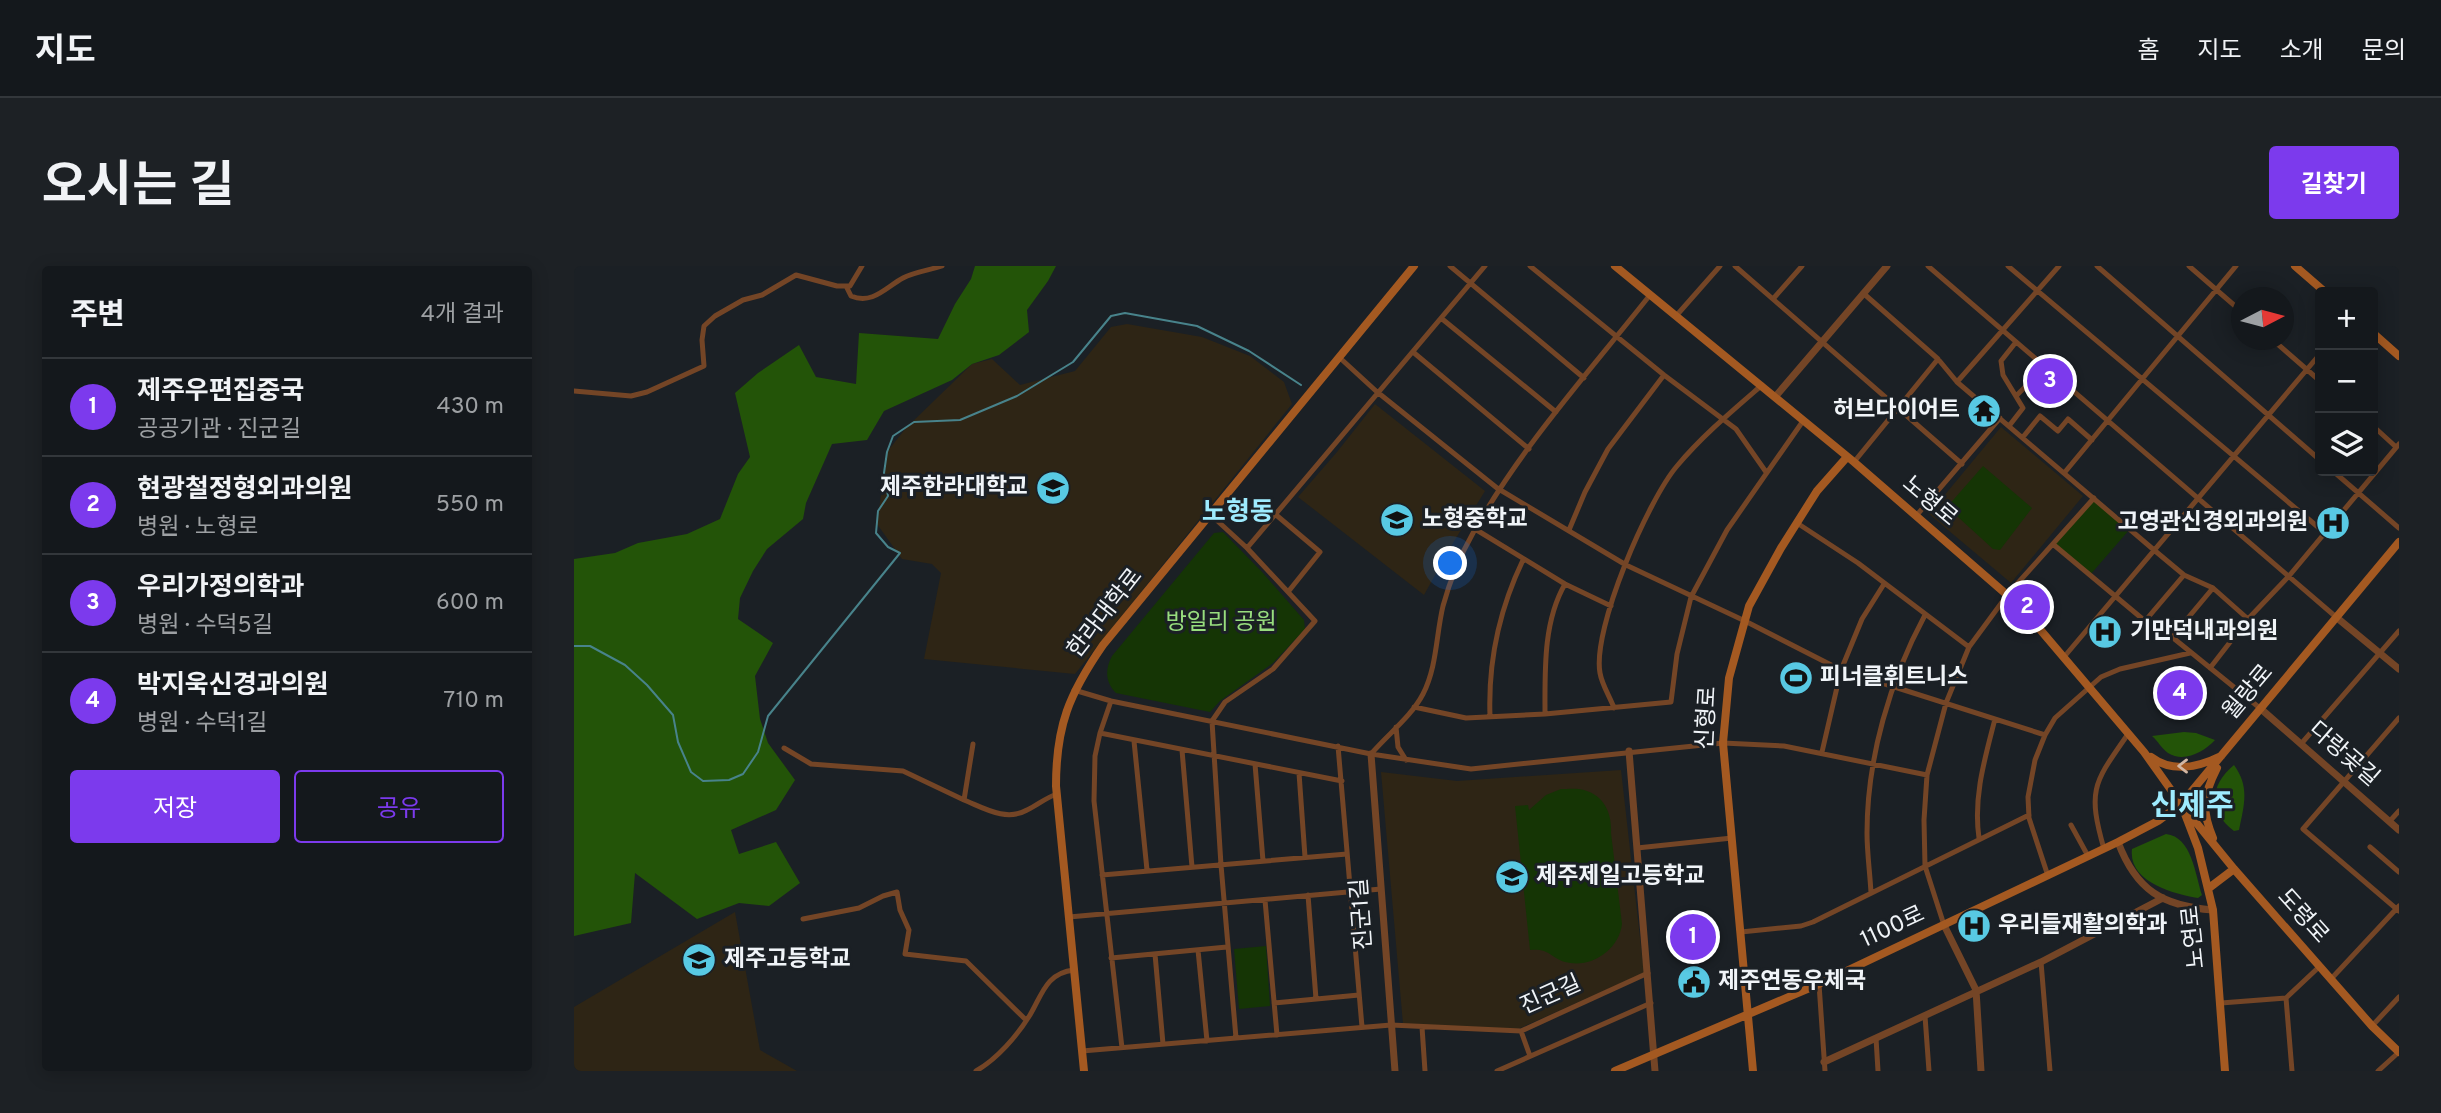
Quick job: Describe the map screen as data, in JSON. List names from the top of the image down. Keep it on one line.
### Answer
{"streets":{"main road":["노형로","한라대학로","월랑로","신형로","도령로","1100로","노연로"],"street":["다랑곶길","진군1길","진군길"]},"crossings":[["노형로","월랑로"],["노형로","신형로"],["노형로","도령로"],["노형로","1100로"],["노형로","노연로"],["한라대학로","진군길"],["월랑로","다랑곶길"],["월랑로","도령로"],["월랑로","1100로"],["월랑로","노연로"],["신형로","1100로"],["진군1길","진군길"],["도령로","1100로"],["도령로","노연로"],["1100로","노연로"]],"districts":["노형동","신제주"],"parks":["방일리 공원"],"places":{"temple":["허브다이어트"],"school or university":["제주한라대학교","노형중학교","제주제일고등학교","제주고등학교"],"hospital":["고영관신경외과의원","기만덕내과의원","우리들재활의학과"],"sports":["피너클휘트니스"],"public building":["제주연동우체국"]},"north":"right","page":{"header":"지도","nav":["홈","지도","소개","문의"],"title":"오시는 길","buttons":["길찾기",["저장","공유"]],"heading":["주변","4개 결과"],"map_buttons":["+","−"],"pins":["3","2","4","1"],"list":[{"mark":"1","name":"제주우편집중국","note":"공공기관 · 진군길","value":"430 m"},{"mark":"2","name":"현광철정형외과의원","note":"병원 · 노형로","value":"550 m"},{"mark":"3","name":"우리가정의학과","note":"병원 · 수덕5길","value":"600 m"},{"mark":"4","name":"박지욱신경과의원","note":"병원 · 수덕1길","value":"710 m"}]}}
